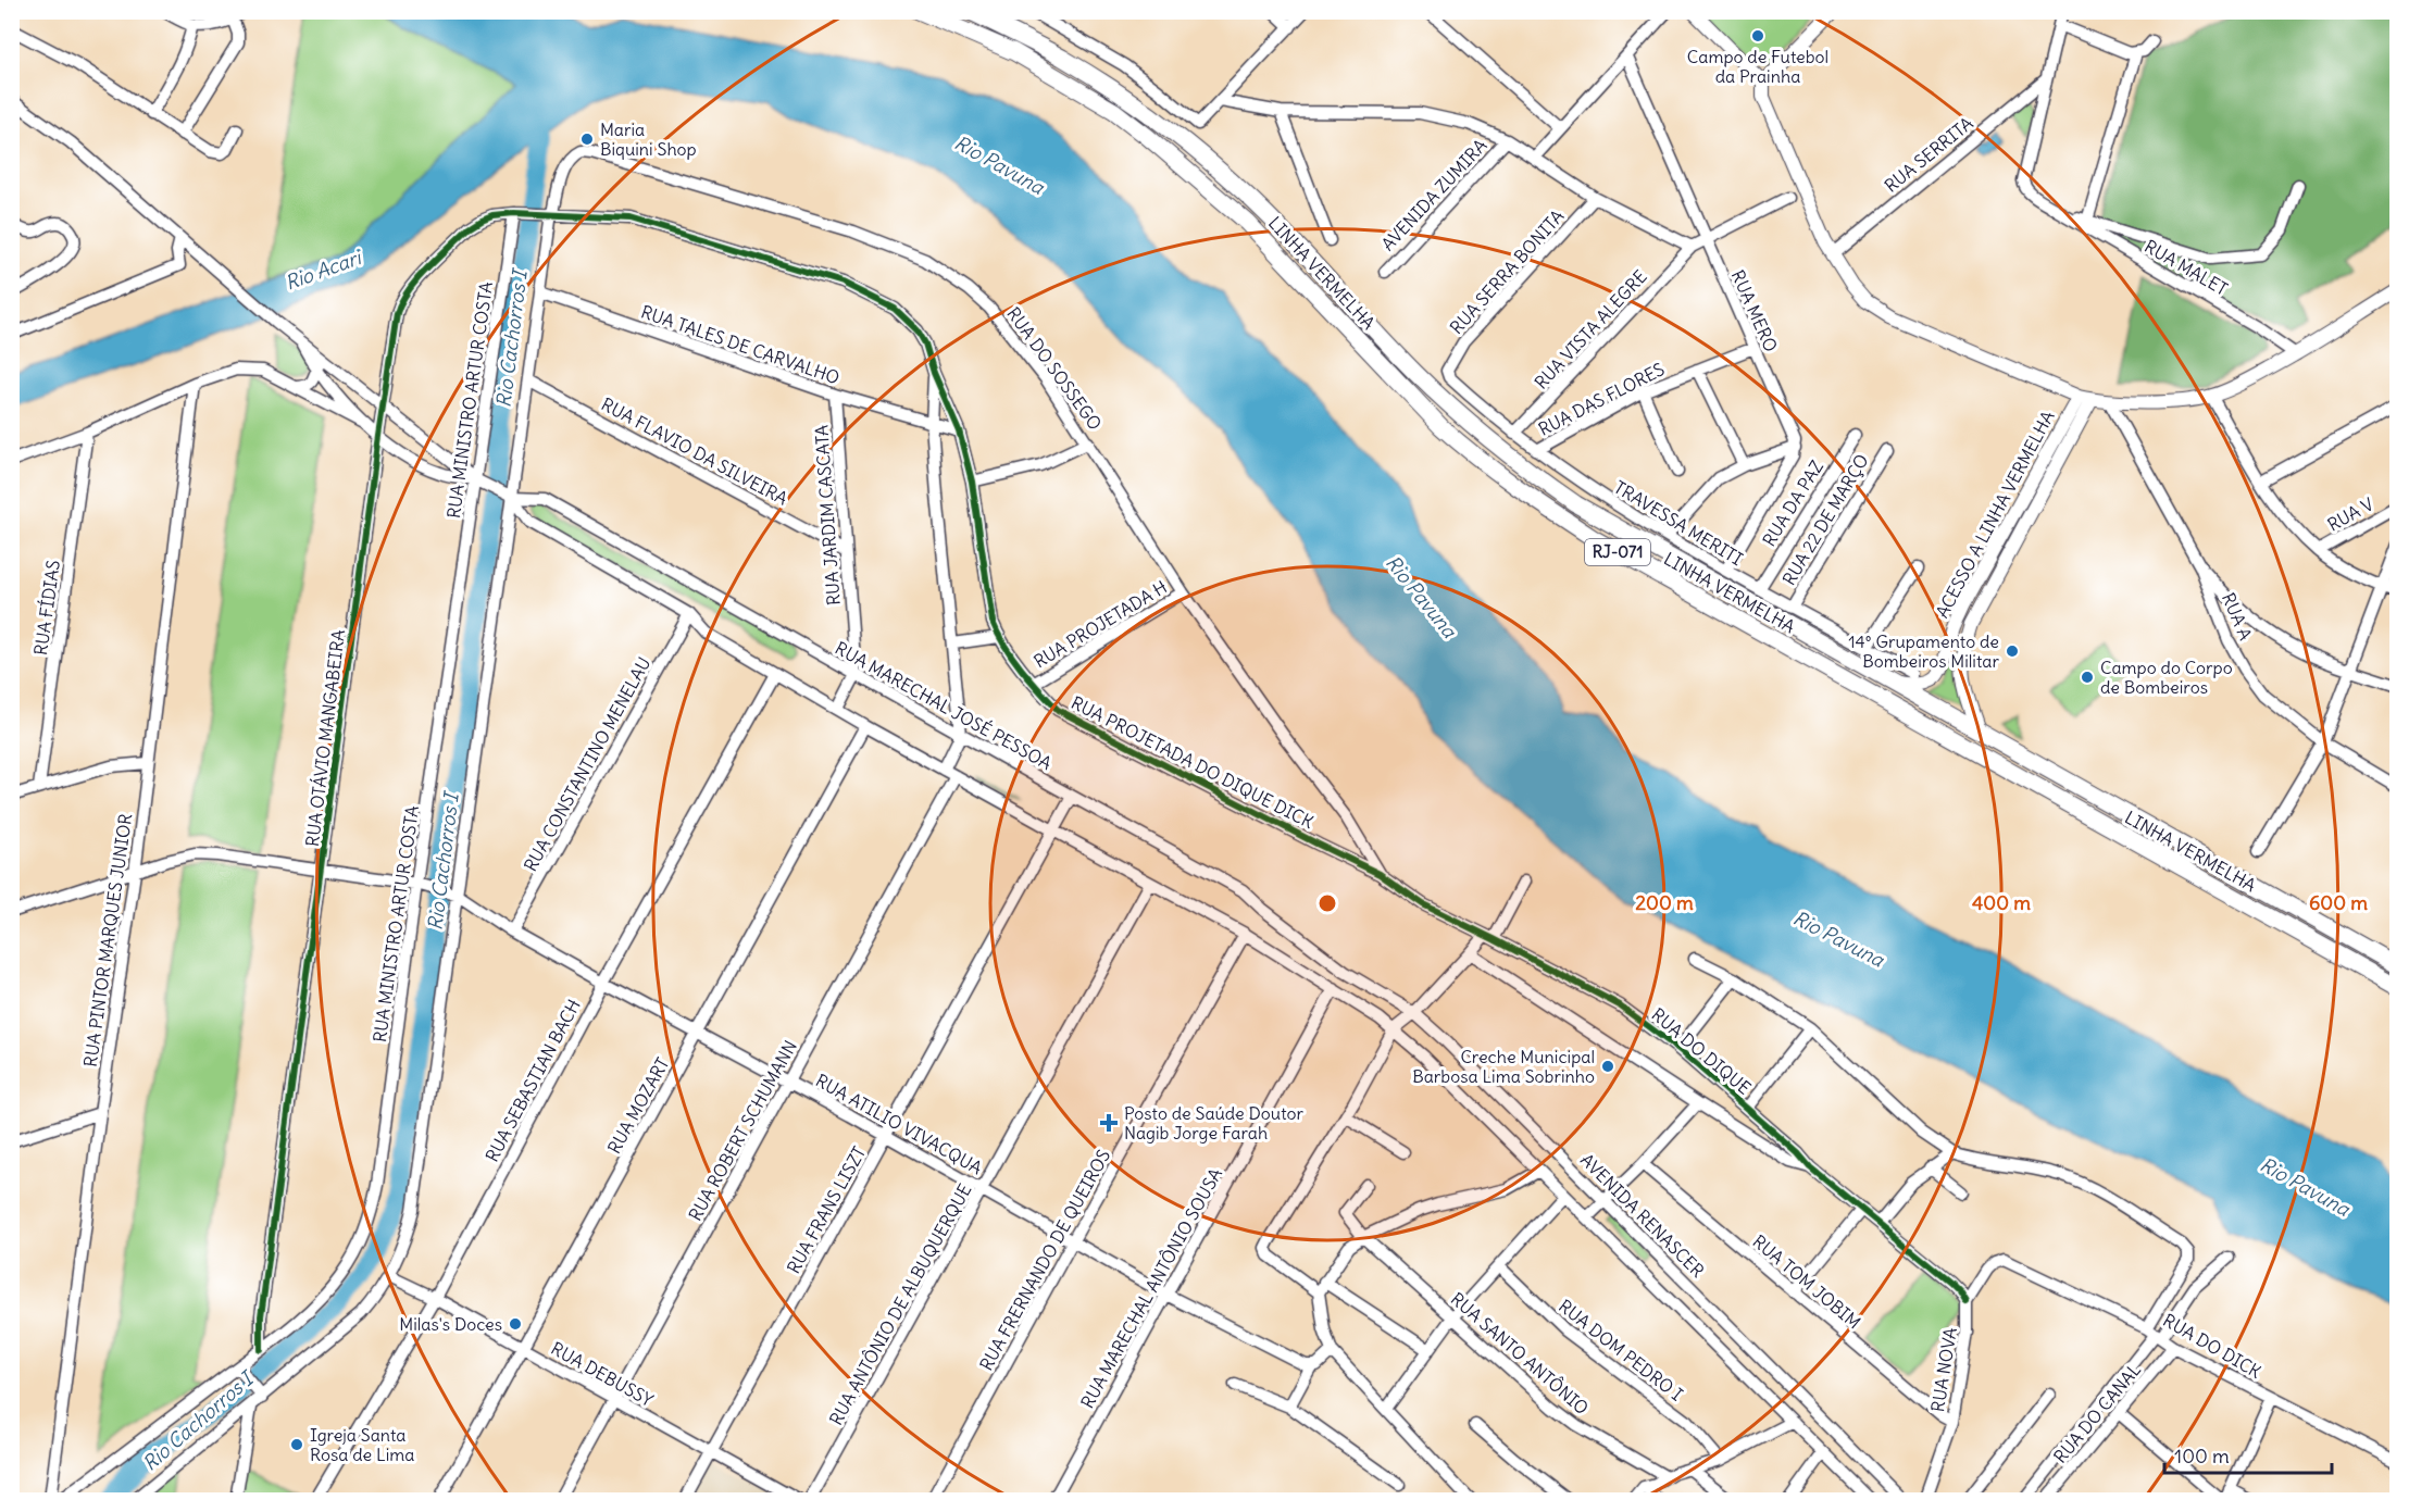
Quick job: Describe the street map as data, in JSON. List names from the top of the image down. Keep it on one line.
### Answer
{"streets":{"highway":["LINHA VERMELHA","RJ-071"],"main road":["ACESSO A LINHA VERMELHA"],"street":["RUA SERRITA","AVENIDA ZUMIRA","RUA MALET","RUA SERRA BONITA","RUA MERO","RUA VISTA ALEGRE","RUA TALES DE CARVALHO","RUA DO SOSSEGO","RUA DAS FLORES","RUA MINISTRO ARTUR COSTA","RUA FLAVIO DA SILVEIRA","RUA DA PAZ","RUA V","RUA JARDIM CASCATA","RUA 22 DE MARÇO","TRAVESSA MERITI","RUA FÍDIAS","RUA A","RUA PROJETADA H","RUA MARECHAL JOSÉ PESSOA","RUA OTÁVIO MANGABEIRA","RUA PROJETADA DO DIQUE DICK","RUA CONSTANTINO MENELAU","RUA PINTOR MARQUES JUNIOR","RUA DO DIQUE","RUA SEBASTIAN BACH","RUA MOZART","RUA ATILIO VIVACQUA","RUA ROBERT SCHUMANN","RUA FRANS LISZT","AVENIDA RENASCER","RUA FRERNANDO DE QUEIROS","RUA TOM JOBIM","RUA MARECHAL ANTÔNIO SOUSA","RUA ANTÔNIO DE ALBUQUERQUE","RUA DO DICK","RUA DOM PEDRO I","RUA SANTO ANTÔNIO","RUA NOVA","RUA DEBUSSY","RUA DO CANAL"]},"crossings":[["RUA SERRA BONITA","TRAVESSA MERITI"],["LINHA VERMELHA","ACESSO A LINHA VERMELHA"],["RUA MERO","RUA DAS FLORES"],["RUA VISTA ALEGRE","TRAVESSA MERITI"],["RUA TALES DE CARVALHO","RUA JARDIM CASCATA"],["RUA TALES DE CARVALHO","RUA PROJETADA DO DIQUE DICK"],["RUA DO SOSSEGO","RUA PROJETADA H"],["RUA DO SOSSEGO","RUA PROJETADA DO DIQUE DICK"],["RUA DO SOSSEGO","RUA DO DIQUE"],["RUA DAS FLORES","TRAVESSA MERITI"],["RUA MINISTRO ARTUR COSTA","RUA MARECHAL JOSÉ PESSOA"],["RUA MINISTRO ARTUR COSTA","RUA OTÁVIO MANGABEIRA"],["RUA MINISTRO ARTUR COSTA","RUA ATILIO VIVACQUA"],["RUA FLAVIO DA SILVEIRA","RUA JARDIM CASCATA"],["RUA DA PAZ","TRAVESSA MERITI"],["RUA JARDIM CASCATA","RUA MARECHAL JOSÉ PESSOA"],["RUA 22 DE MARÇO","TRAVESSA MERITI"],["RUA PROJETADA H","RUA PROJETADA DO DIQUE DICK"],["RUA MARECHAL JOSÉ PESSOA","RUA OTÁVIO MANGABEIRA"],["RUA MARECHAL JOSÉ PESSOA","RUA CONSTANTINO MENELAU"],["RUA MARECHAL JOSÉ PESSOA","RUA SEBASTIAN BACH"],["RUA MARECHAL JOSÉ PESSOA","RUA MOZART"],["RUA MARECHAL JOSÉ PESSOA","RUA ROBERT SCHUMANN"],["RUA MARECHAL JOSÉ PESSOA","RUA FRANS LISZT"],["RUA MARECHAL JOSÉ PESSOA","AVENIDA RENASCER"],["RUA MARECHAL JOSÉ PESSOA","RUA FRERNANDO DE QUEIROS"],["RUA MARECHAL JOSÉ PESSOA","RUA MARECHAL ANTÔNIO SOUSA"],["RUA MARECHAL JOSÉ PESSOA","RUA ANTÔNIO DE ALBUQUERQUE"],["RUA OTÁVIO MANGABEIRA","RUA PROJETADA DO DIQUE DICK"],["RUA OTÁVIO MANGABEIRA","RUA ATILIO VIVACQUA"],["RUA PROJETADA DO DIQUE DICK","RUA DO DIQUE"],["RUA CONSTANTINO MENELAU","RUA ATILIO VIVACQUA"],["RUA PINTOR MARQUES JUNIOR","RUA ATILIO VIVACQUA"],["RUA DO DIQUE","RUA DO DICK"],["RUA DO DIQUE","RUA NOVA"],["RUA SEBASTIAN BACH","RUA ATILIO VIVACQUA"],["RUA SEBASTIAN BACH","RUA DEBUSSY"],["RUA MOZART","RUA ATILIO VIVACQUA"],["RUA MOZART","RUA DEBUSSY"],["RUA ATILIO VIVACQUA","RUA ROBERT SCHUMANN"],["RUA ATILIO VIVACQUA","RUA FRANS LISZT"],["RUA ATILIO VIVACQUA","RUA FRERNANDO DE QUEIROS"],["RUA ATILIO VIVACQUA","RUA MARECHAL ANTÔNIO SOUSA"],["RUA ATILIO VIVACQUA","RUA ANTÔNIO DE ALBUQUERQUE"],["RUA ROBERT SCHUMANN","RUA DEBUSSY"],["RUA FRANS LISZT","RUA DEBUSSY"],["RUA TOM JOBIM","RUA NOVA"],["RUA DO DICK","RUA NOVA"],["RUA DO DICK","RUA DO CANAL"]],"water":["Rio Pavuna","Rio Acari","Rio Cachorros I"],"places":{"other":["Campo de Futebol da Prainha","Maria Biquini Shop","14º Grupamento de Bombeiros Militar","Campo do Corpo de Bombeiros","Creche Municipal Barbosa Lima Sobrinho","Milas's Doces","Igreja Santa Rosa de Lima"],"health":["Posto de Saúde Doutor Nagib Jorge Farah"]},"scale_bar":"100 m","rings":["200 m","400 m","600 m"]}
